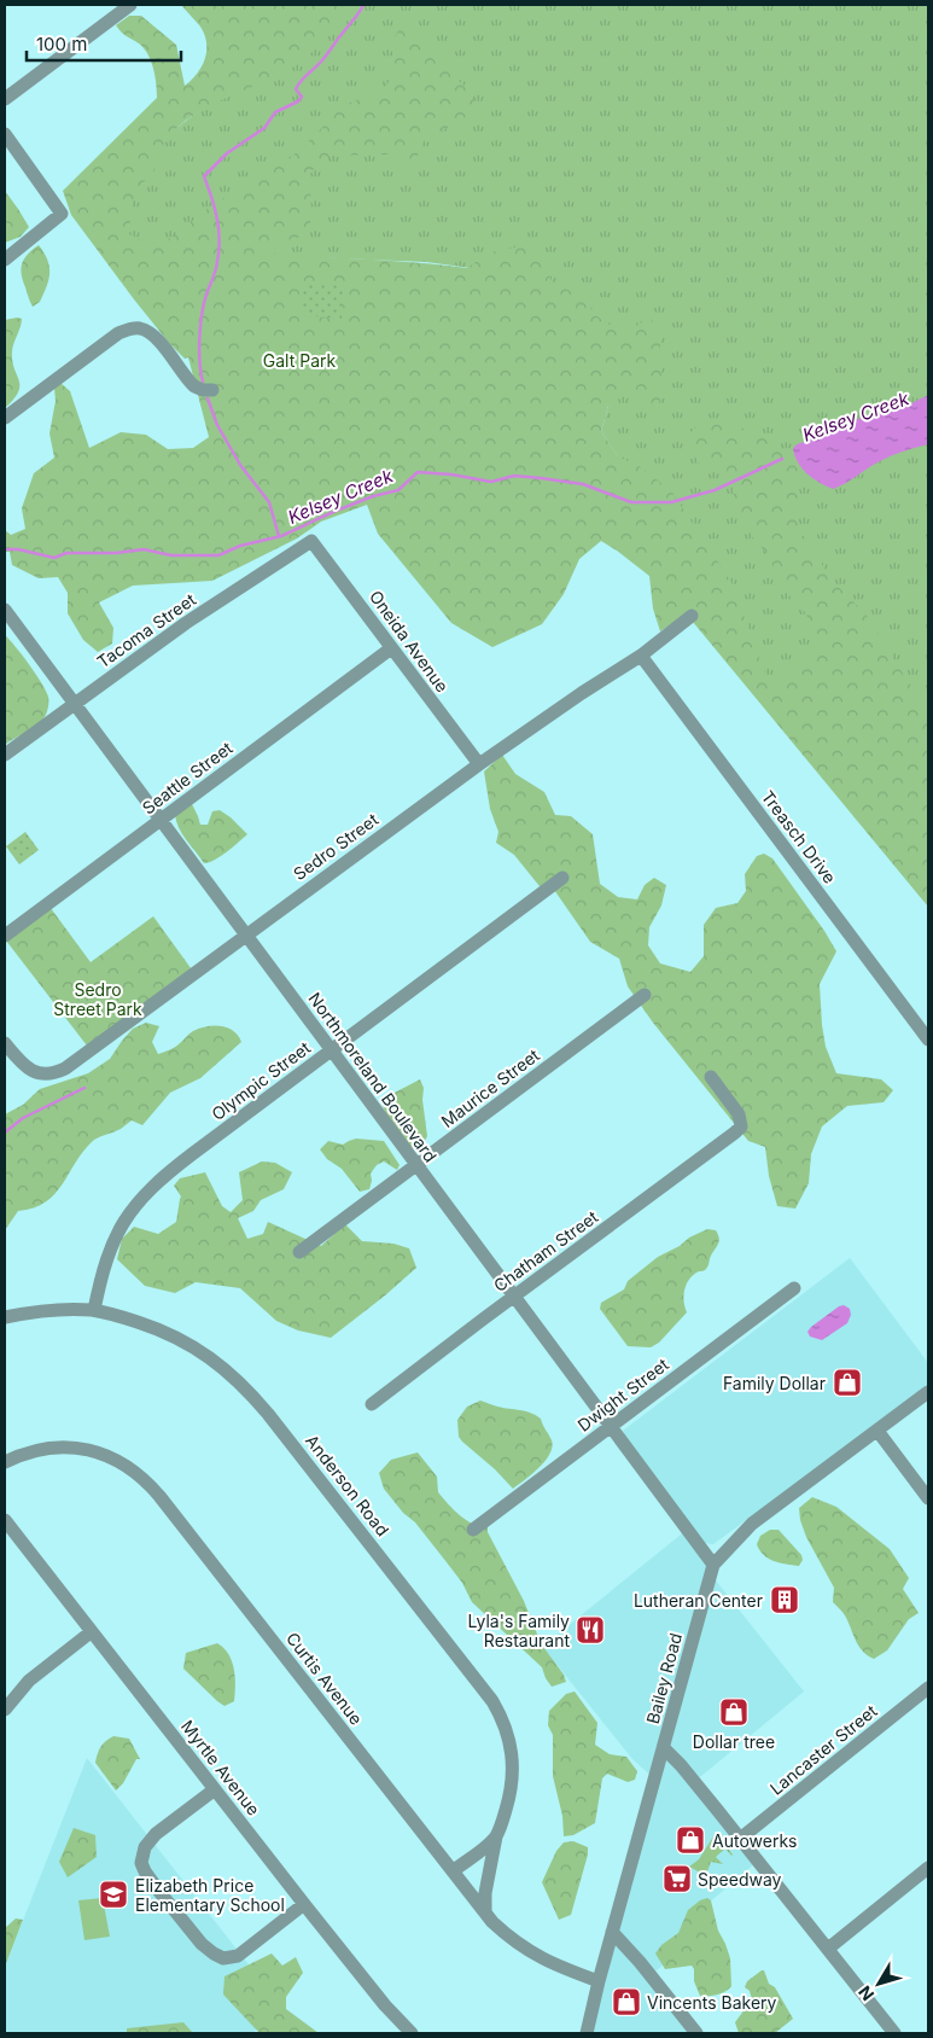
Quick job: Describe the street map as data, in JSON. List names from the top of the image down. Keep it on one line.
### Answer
{"streets":{"street":["Tacoma Street","Oneida Avenue","Seattle Street","Treasch Drive","Sedro Street","Northmoreland Boulevard","Olympic Street","Maurice Street","Chatham Street","Dwight Street","Anderson Road","Curtis Avenue","Bailey Road","Lancaster Street","Myrtle Avenue"]},"crossings":[["Tacoma Street","Oneida Avenue"],["Tacoma Street","Northmoreland Boulevard"],["Oneida Avenue","Seattle Street"],["Oneida Avenue","Sedro Street"],["Seattle Street","Northmoreland Boulevard"],["Treasch Drive","Sedro Street"],["Sedro Street","Northmoreland Boulevard"],["Northmoreland Boulevard","Olympic Street"],["Northmoreland Boulevard","Maurice Street"],["Northmoreland Boulevard","Chatham Street"],["Northmoreland Boulevard","Dwight Street"],["Northmoreland Boulevard","Bailey Road"],["Olympic Street","Anderson Road"],["Anderson Road","Curtis Avenue"],["Curtis Avenue","Bailey Road"]],"water":["Kelsey Creek"],"parks":["Galt Park","Sedro Street Park"],"places":{"shop":["Family Dollar","Dollar tree","Autowerks","Vincents Bakery"],"building":["Lutheran Center"],"restaurant":["Lyla's Family Restaurant"],"supermarket":["Speedway"],"school or university":["Elizabeth Price Elementary School"]},"scale_bar":"100 m","north":"bottom left"}
